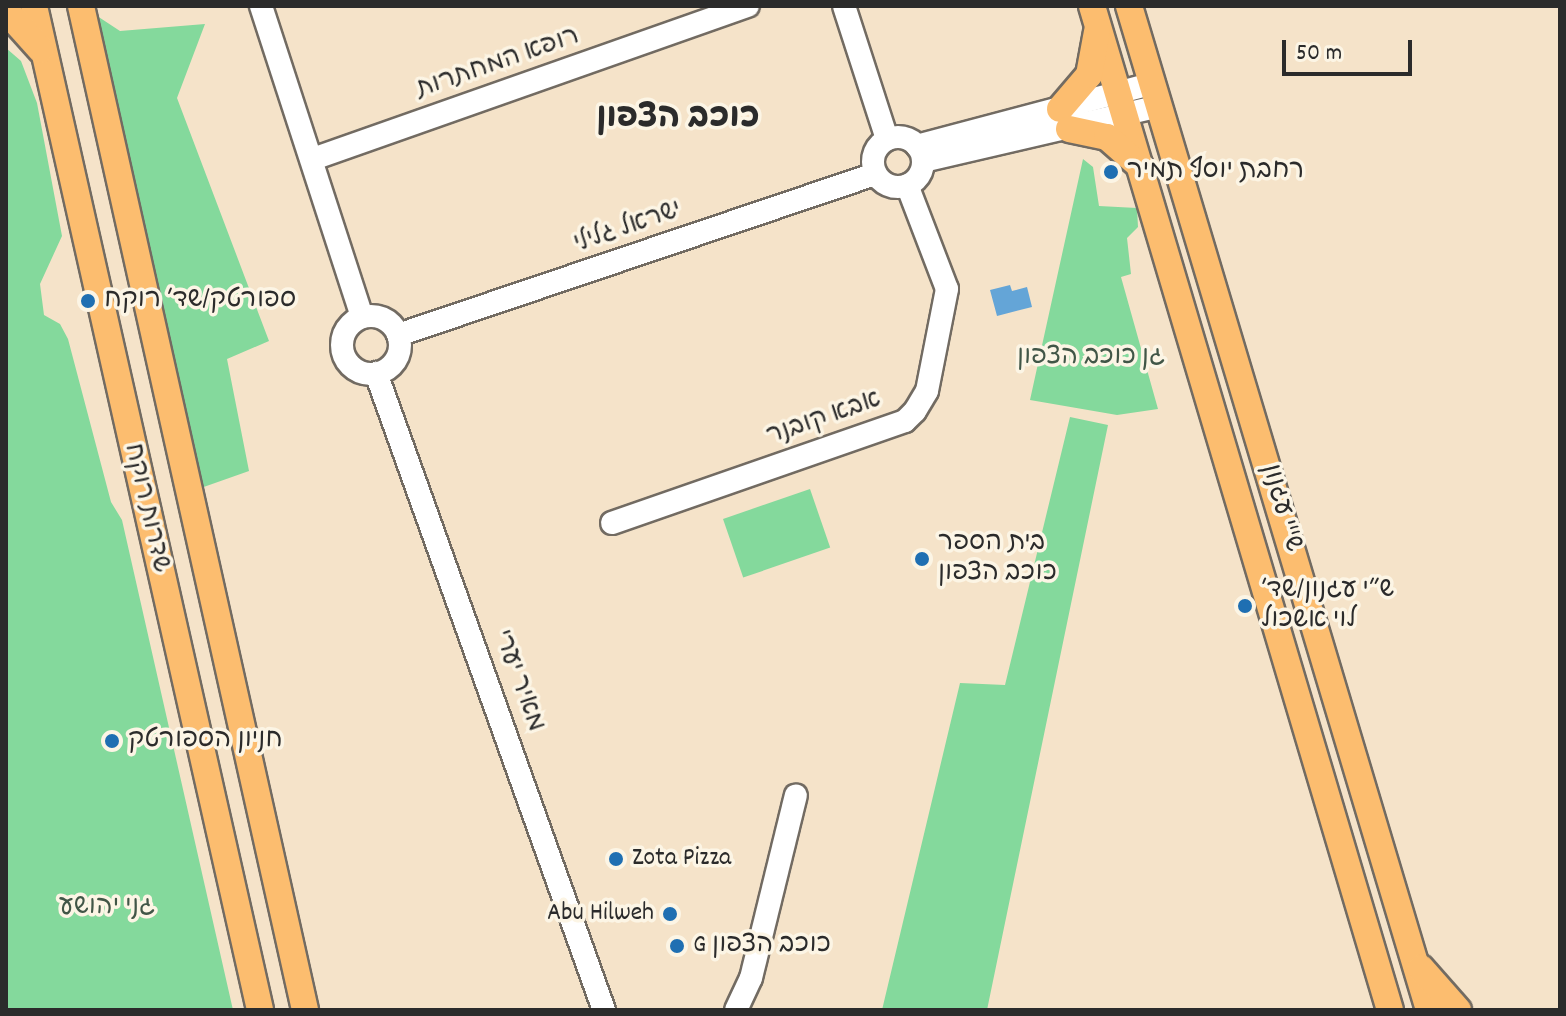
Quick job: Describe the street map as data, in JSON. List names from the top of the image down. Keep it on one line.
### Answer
{"streets":{"main road":["שדרות רוקח","ש''י עגנון"],"street":["רופא המחתרות","ישראל גלילי","אבא קובנר","מאיר יערי"]},"crossings":[["ישראל גלילי","אבא קובנר"],["ישראל גלילי","מאיר יערי"]],"districts":["כוכב הצפון"],"parks":["גן כוכב הצפון","גני יהושע"],"places":["רחבת יוסף תמיר","ספורטק/שד׳ רוקח","בית הספר כוכב הצפון","ש״י עגנון/שד׳ לוי אשכול","חניון הספורטק","Zota Pizza","Abu Hilweh","G כוכב הצפון"],"scale_bar":"50 m"}
